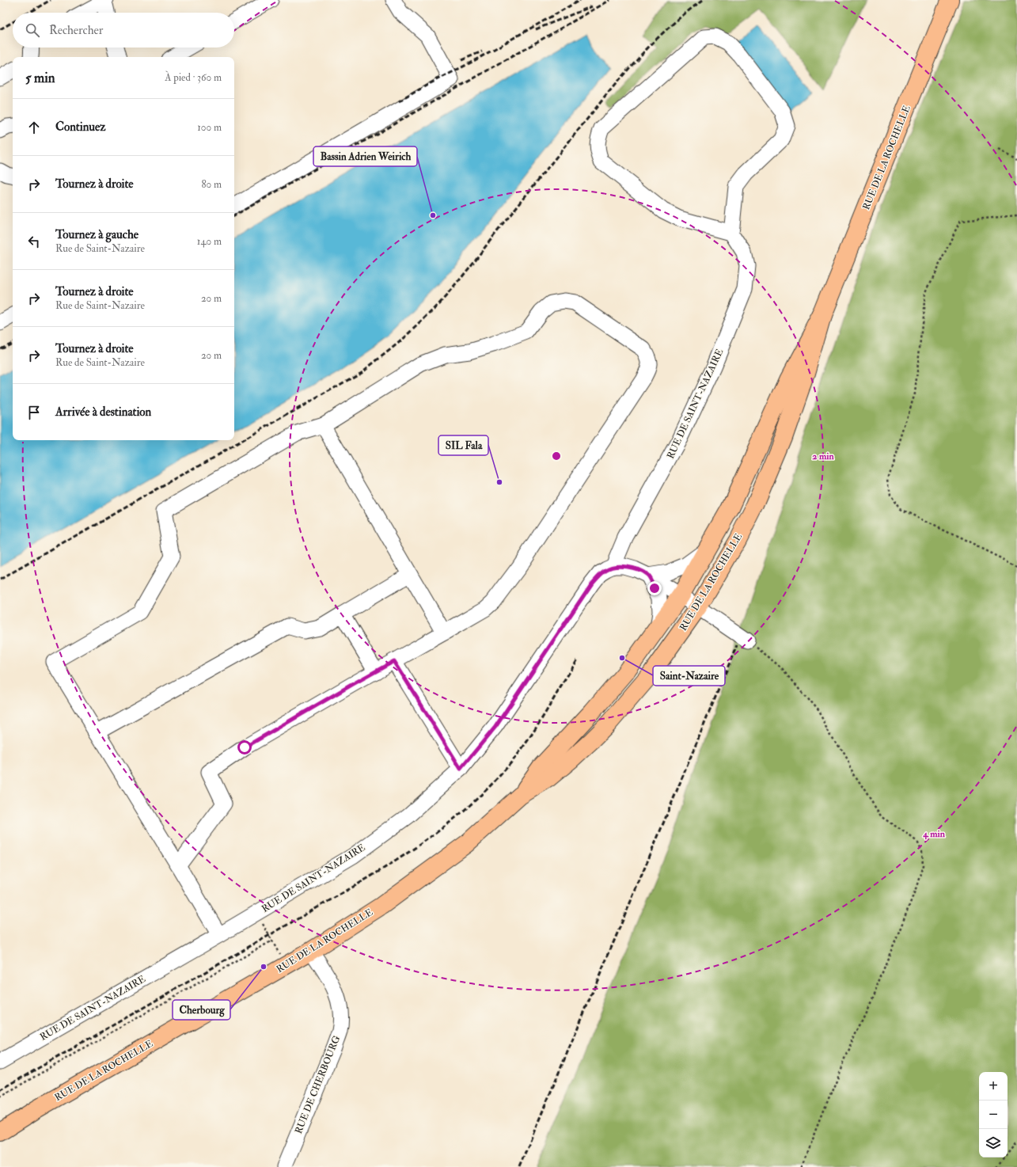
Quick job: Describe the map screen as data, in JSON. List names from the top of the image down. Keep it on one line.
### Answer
{"streets":{"main road":["RUE DE LA ROCHELLE"],"street":["RUE DE SAINT-NAZAIRE","RUE DE CHERBOURG"]},"crossings":[["RUE DE LA ROCHELLE","RUE DE CHERBOURG"]],"places":["Bassin Adrien Weirich","SIL Fala","Saint-Nazaire","Cherbourg"],"page":{"search":"Rechercher","heading":["5 min","À pied · 360 m"],"list":[["Continuez","100 m"],["Tournez à droite","80 m"],["Tournez à gauche","Rue de Saint-Nazaire","140 m"],["Tournez à droite","Rue de Saint-Nazaire","20 m"],["Tournez à droite","Rue de Saint-Nazaire","20 m"],"Arrivée à destination"],"map_buttons":["+","−"]},"rings":["2 min","4 min"]}
